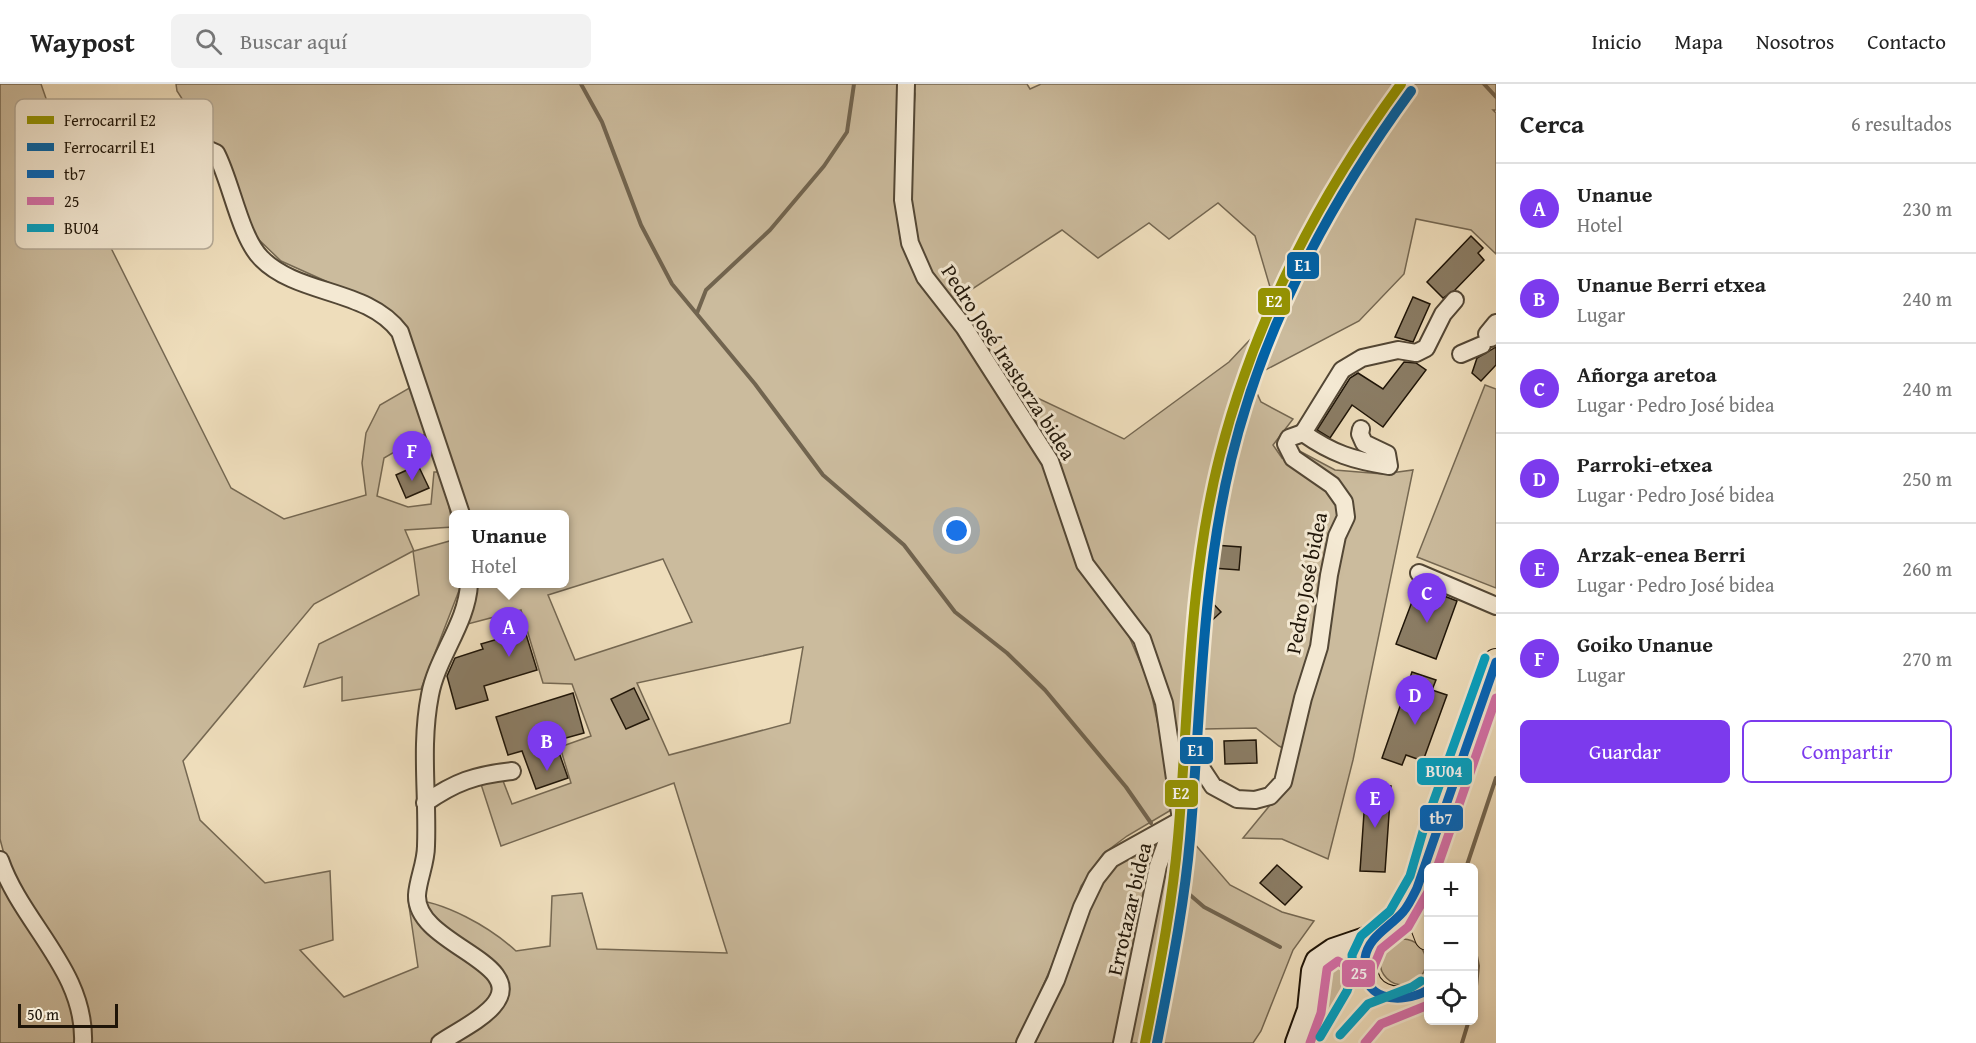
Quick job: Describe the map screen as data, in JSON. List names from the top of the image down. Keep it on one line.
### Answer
{"streets":{"street":["Pedro José Irastorza bidea","Pedro José bidea","Errotazar bidea"]},"crossings":[["Pedro José Irastorza bidea","Pedro José bidea"],["Pedro José Irastorza bidea","Errotazar bidea"]],"lines":["rail line E2","rail line E1","transit line BU04","transit line tb7","transit line 25"],"legend":["Ferrocarril E2","Ferrocarril E1","tb7","25","BU04"],"scale_bar":"50 m","page":{"header":"Waypost","search":"Buscar aquí","nav":["Inicio","Mapa","Nosotros","Contacto"],"heading":["Cerca","6 resultados"],"list":[{"mark":"A","name":"Unanue","note":"Hotel","value":"230 m"},{"mark":"B","name":"Unanue Berri etxea","note":"Lugar","value":"240 m"},{"mark":"C","name":"Añorga aretoa","note":"Lugar · Pedro José bidea","value":"240 m"},{"mark":"D","name":"Parroki-etxea","note":"Lugar · Pedro José bidea","value":"250 m"},{"mark":"E","name":"Arzak-enea Berri","note":"Lugar · Pedro José bidea","value":"260 m"},{"mark":"F","name":"Goiko Unanue","note":"Lugar","value":"270 m"}],"pins":["F","C","A","D","B","E"],"popup":["Unanue","Hotel"],"buttons":["Guardar","Compartir"],"map_buttons":["+","−"],"scale":"50 m"}}
